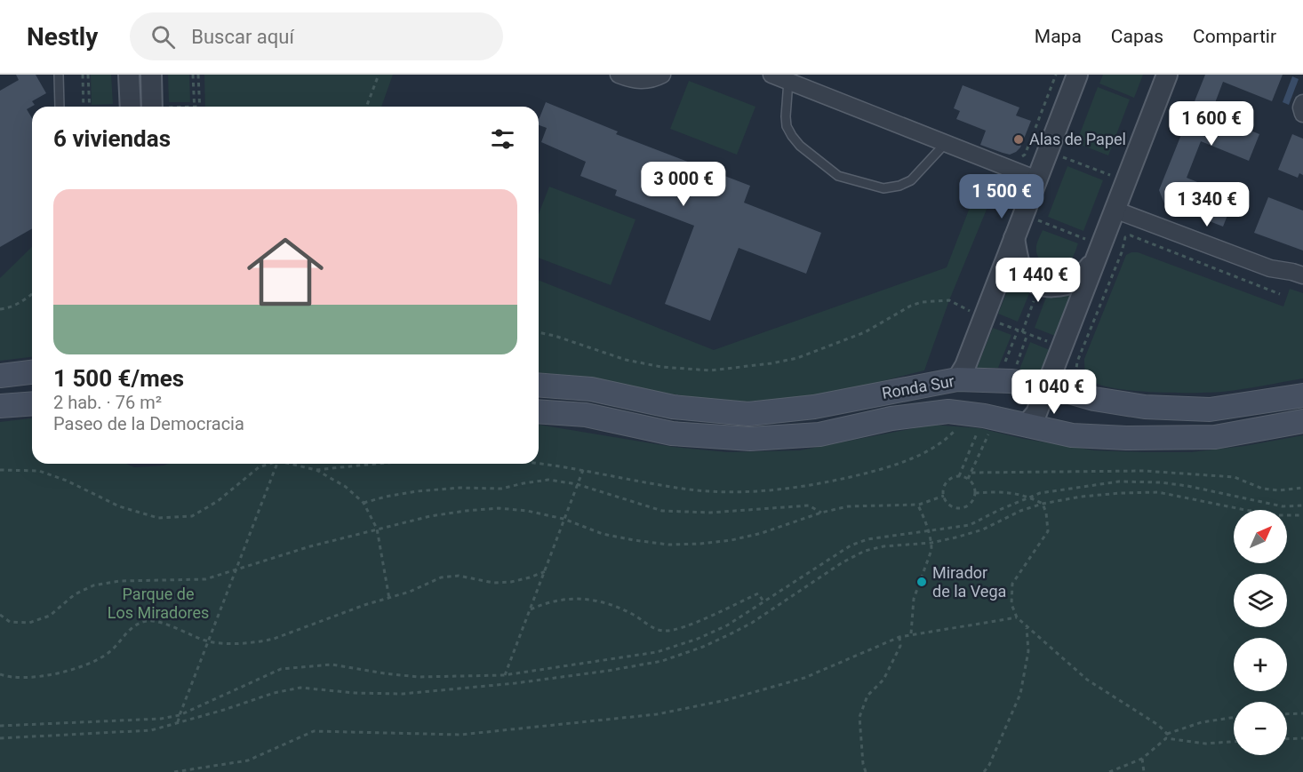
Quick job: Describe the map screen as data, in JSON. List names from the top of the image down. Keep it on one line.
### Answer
{"streets":{"main road":["Ronda Sur"]},"parks":["Parque de Los Miradores"],"places":["Alas de Papel","Mirador de la Vega"],"north":"top right","page":{"header":"Nestly","search":"Buscar aquí","nav":["Mapa","Capas","Compartir"],"price":["1 600 €","3 000 €","1 500 €","1 340 €","1 440 €","1 040 €"],"heading":"6 viviendas","list":[{"name":"1 500 €/mes","note":"2 hab. · 76 m² · Paseo de la Democracia"}],"map_buttons":["+","−"]}}
